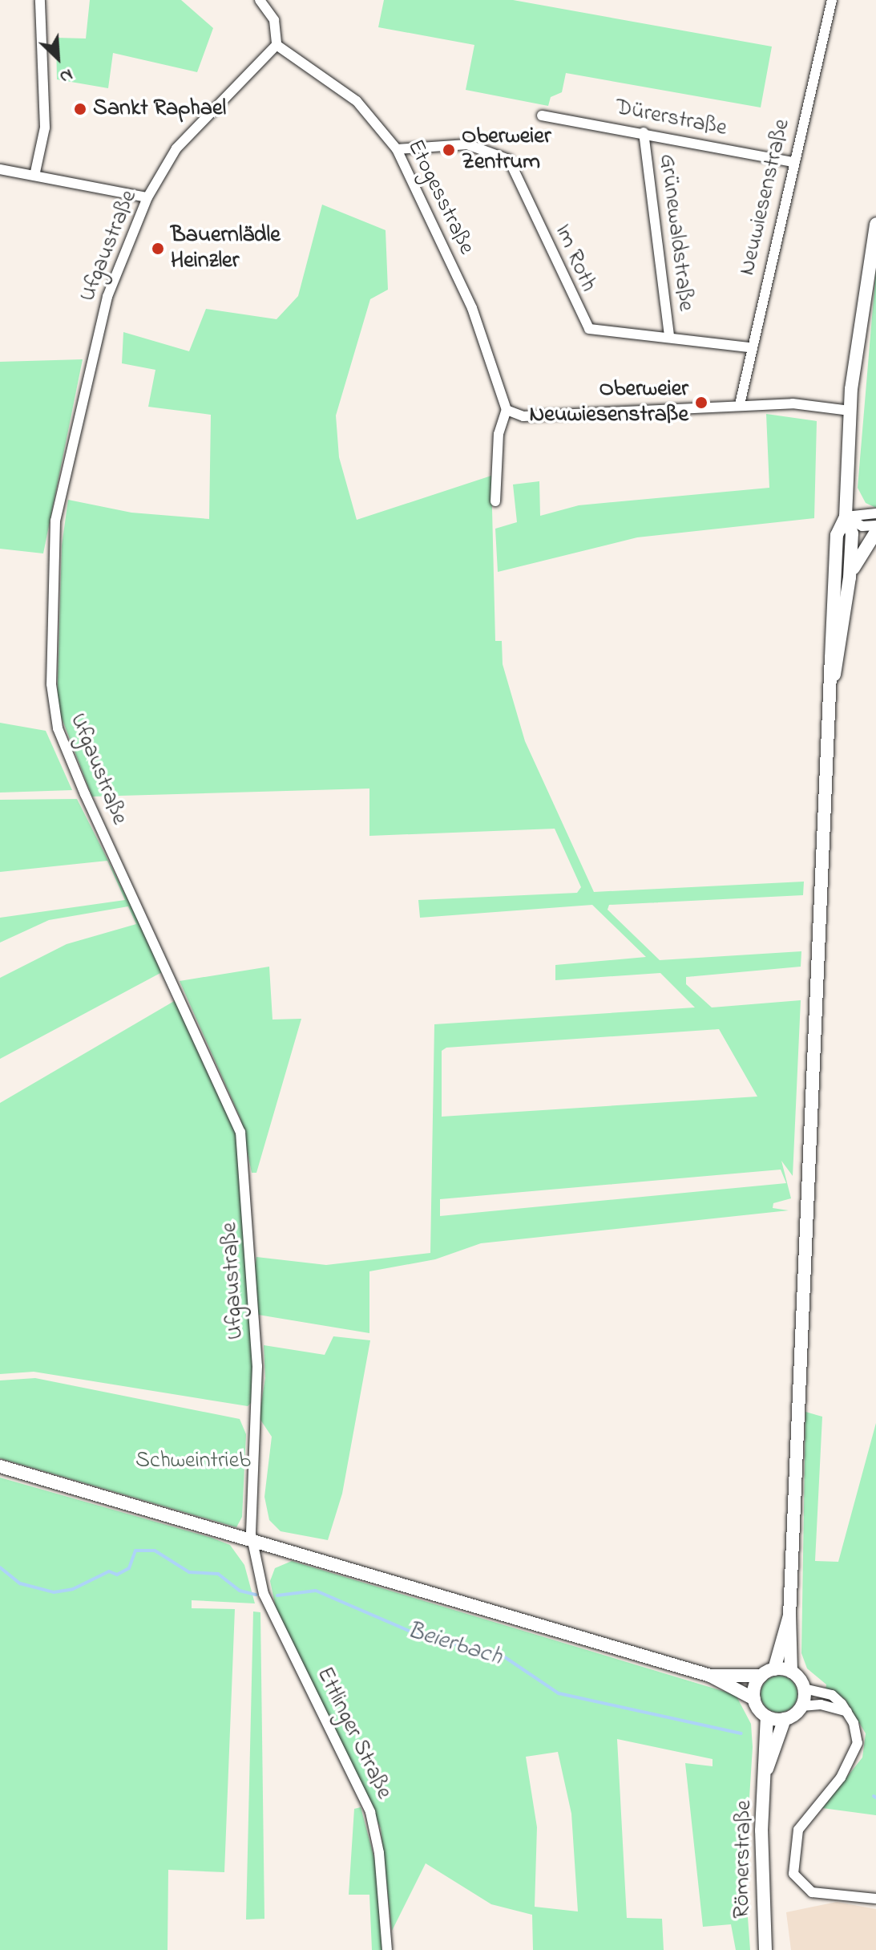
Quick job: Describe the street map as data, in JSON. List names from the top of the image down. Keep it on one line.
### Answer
{"streets":{"main road":["Römerstraße"],"street":["Dürerstraße","Etogesstraße","Neuwiesenstraße","Grünewaldstraße","Ufgaustraße","Im Roth","Ettlinger Straße"]},"crossings":[["Dürerstraße","Neuwiesenstraße"],["Dürerstraße","Grünewaldstraße"],["Etogesstraße","Ufgaustraße"],["Etogesstraße","Im Roth"],["Neuwiesenstraße","Im Roth"],["Grünewaldstraße","Im Roth"],["Ufgaustraße","Ettlinger Straße"]],"water":["Beierbach"],"parks":["Schweintrieb"],"places":["Sankt Raphael","Oberweier Zentrum","Bauernlädle Heinzler","Oberweier Neuwiesenstraße"],"north":"bottom right"}
